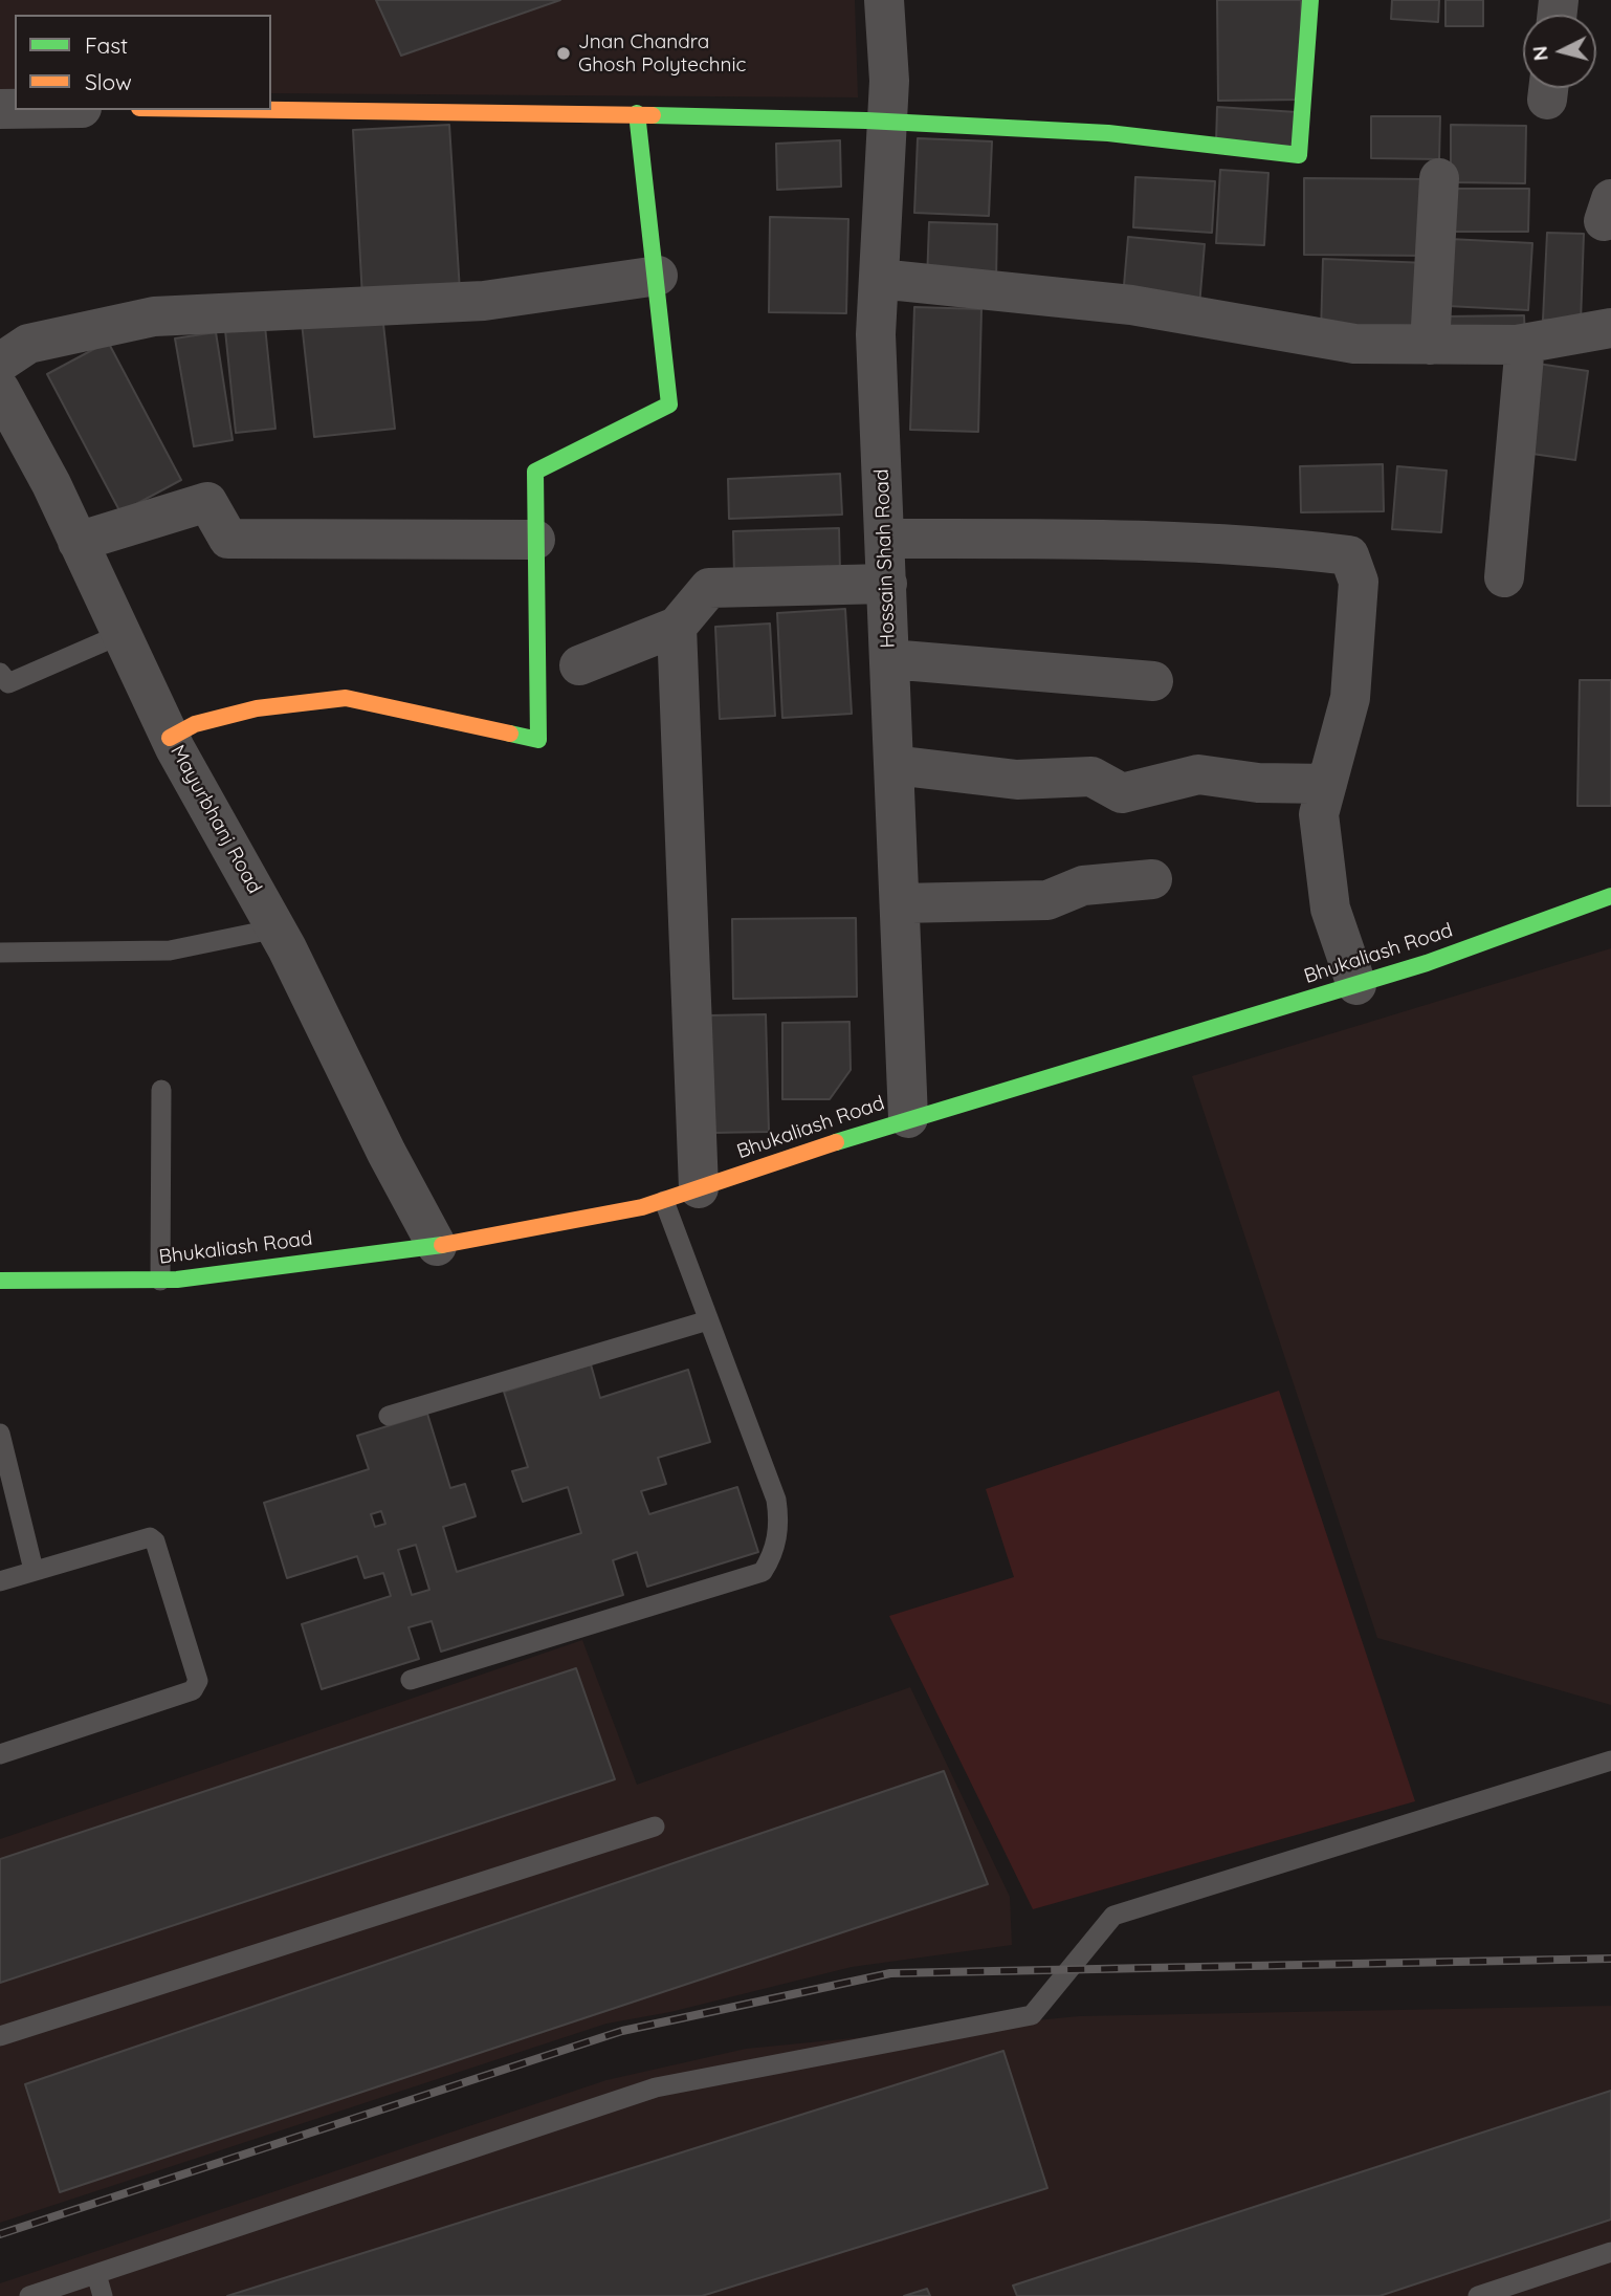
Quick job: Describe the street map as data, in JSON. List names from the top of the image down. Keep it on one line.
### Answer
{"streets":{"street":["Hossain Shah Road","Mayurbhanj Road","Bhukaliash Road"]},"crossings":[["Hossain Shah Road","Bhukaliash Road"],["Mayurbhanj Road","Bhukaliash Road"]],"places":["Jnan Chandra Ghosh Polytechnic"],"legend":["Fast","Slow"],"north":"left"}
